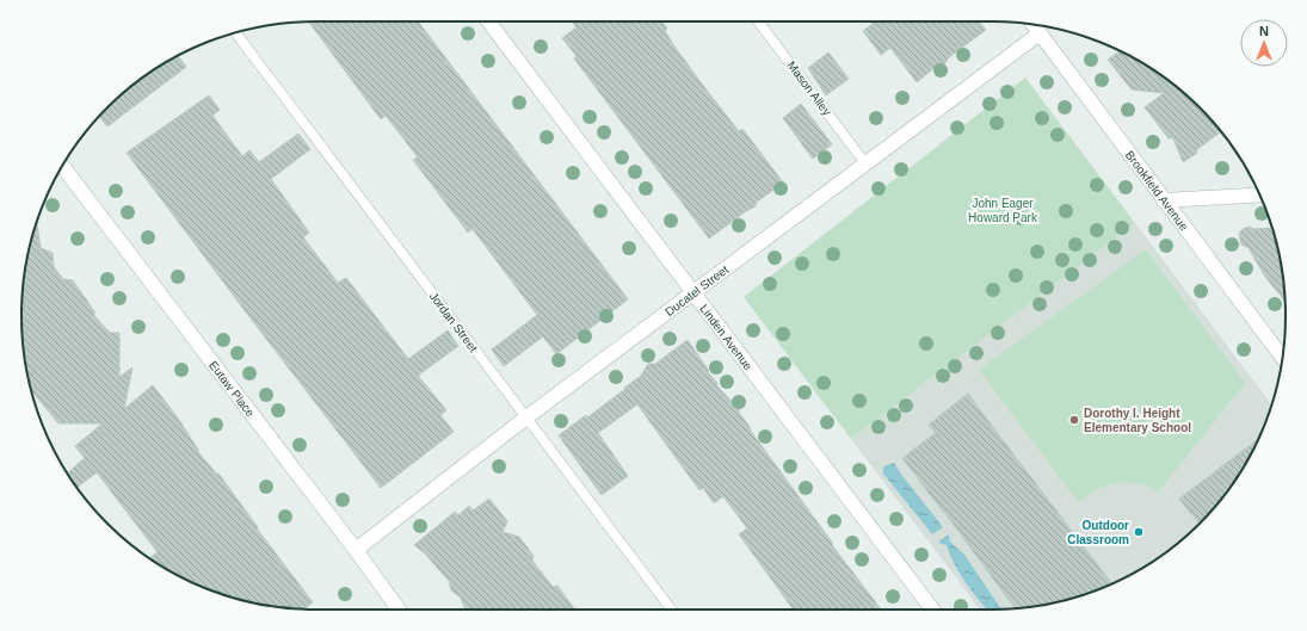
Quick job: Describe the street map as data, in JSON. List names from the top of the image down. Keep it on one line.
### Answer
{"streets":{"street":["Brookfield Avenue","Ducatel Street","Linden Avenue","Eutaw Place"],"lane":["Mason Alley","Jordan Street"]},"crossings":[["Mason Alley","Ducatel Street"],["Brookfield Avenue","Ducatel Street"],["Ducatel Street","Jordan Street"],["Ducatel Street","Linden Avenue"],["Ducatel Street","Eutaw Place"]],"parks":["John Eager Howard Park"],"places":["Dorothy I. Height Elementary School","Outdoor Classroom"],"north":"top"}
